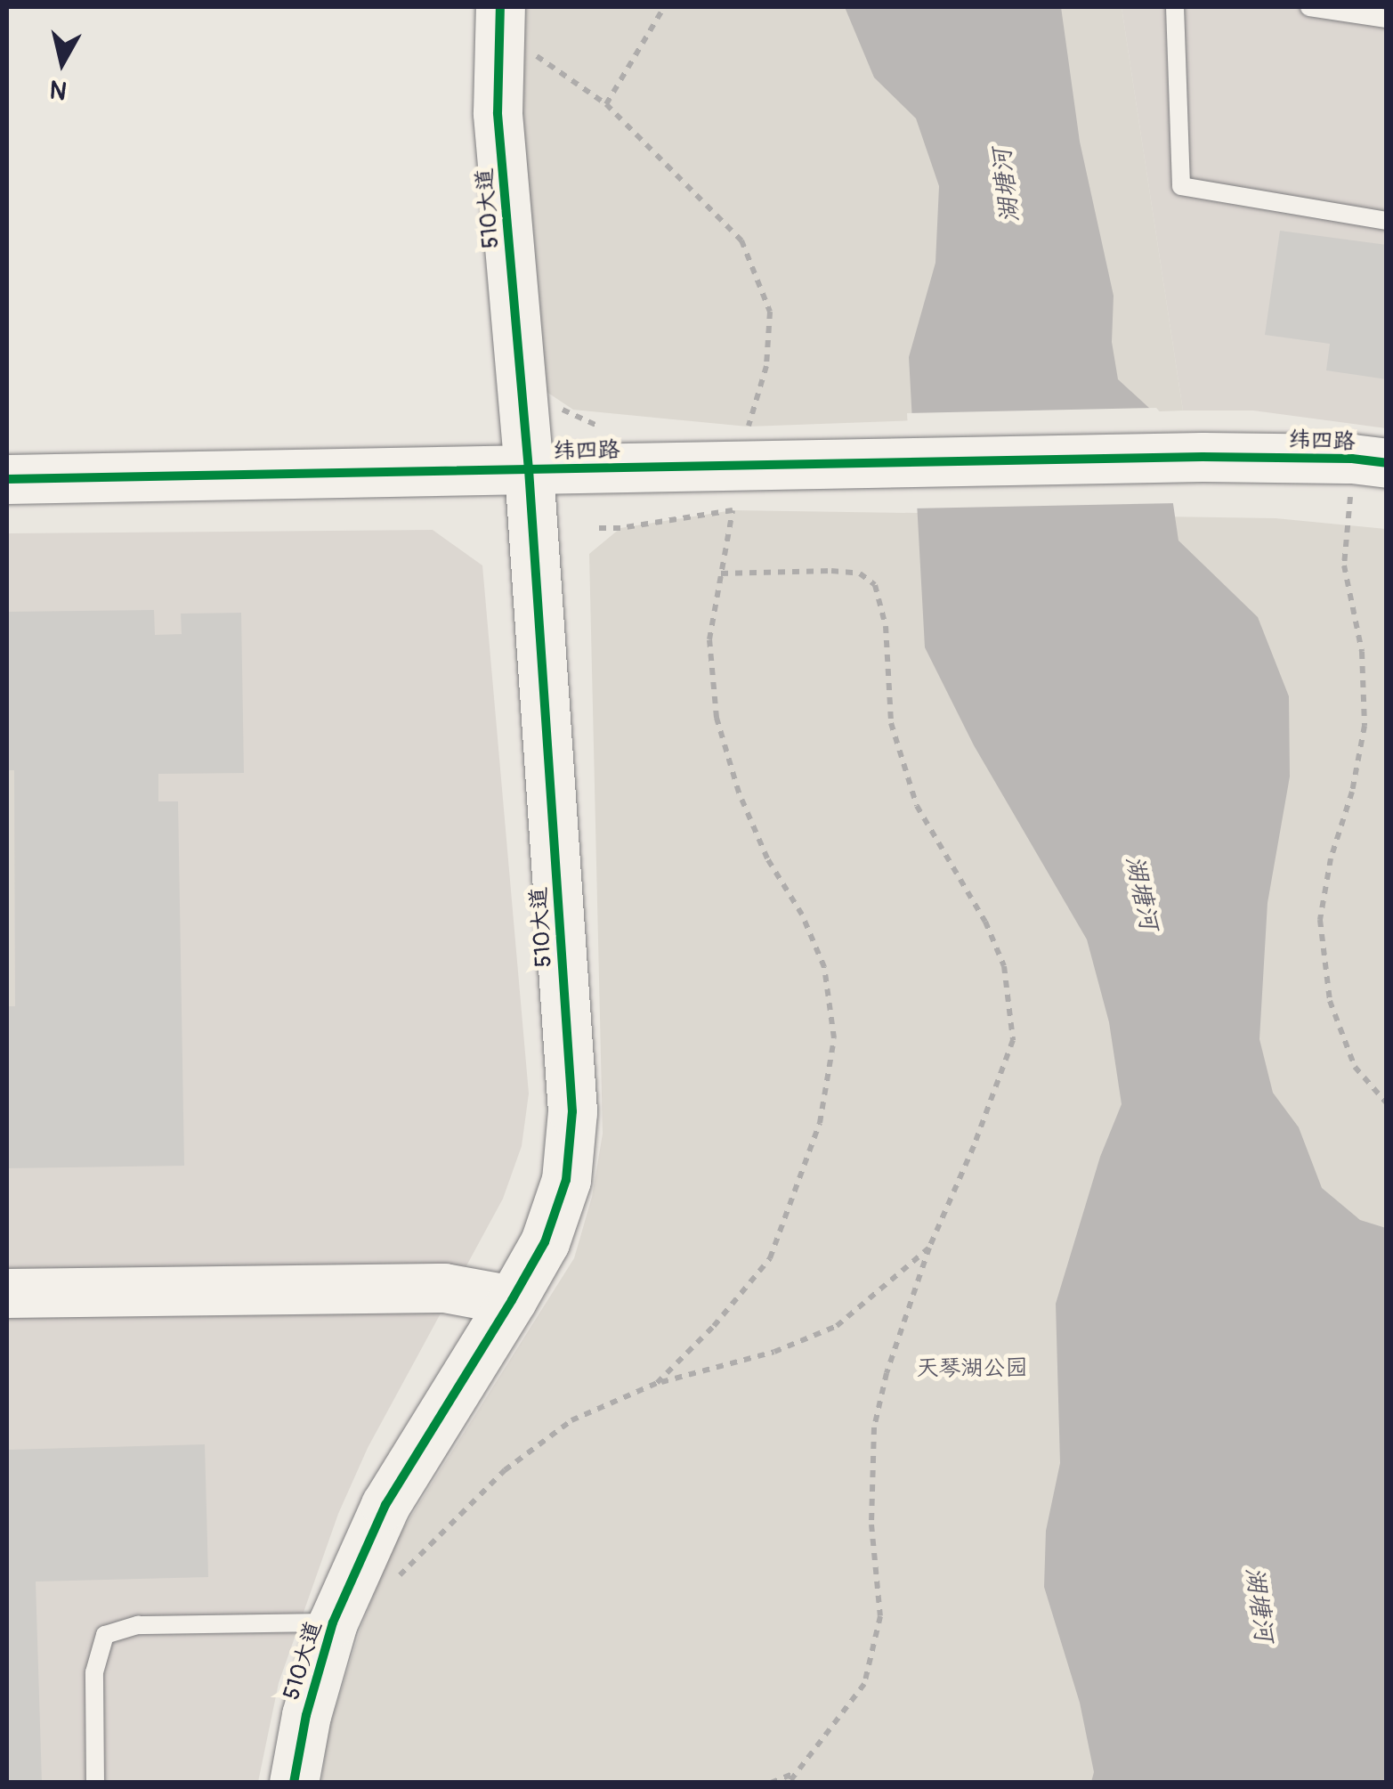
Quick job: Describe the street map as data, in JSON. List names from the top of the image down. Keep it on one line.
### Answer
{"streets":{"street":["510大道","纬四路"]},"crossings":[["510大道","纬四路"]],"water":["湖塘河"],"parks":["天琴湖公园"],"north":"bottom"}
